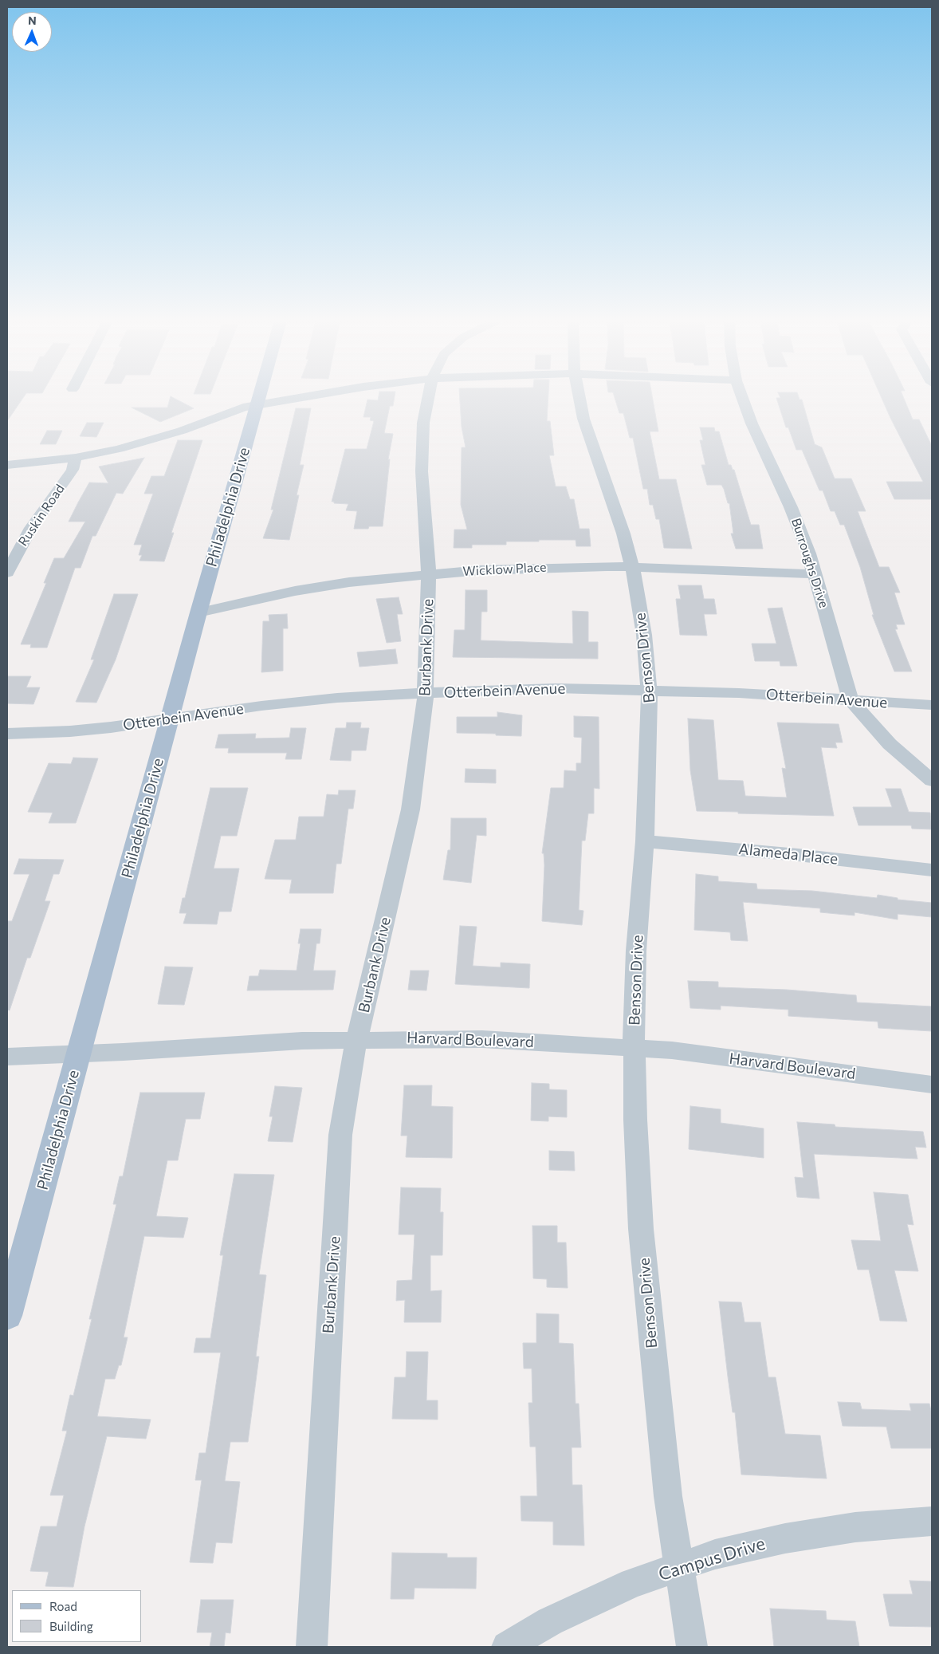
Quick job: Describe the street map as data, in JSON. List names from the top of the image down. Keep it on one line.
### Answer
{"streets":{"main road":["Philadelphia Drive"],"street":["Ruskin Road","Burroughs Drive","Wicklow Place","Burbank Drive","Benson Drive","Otterbein Avenue","Alameda Place","Harvard Boulevard","Campus Drive"]},"crossings":[["Philadelphia Drive","Wicklow Place"],["Philadelphia Drive","Otterbein Avenue"],["Philadelphia Drive","Harvard Boulevard"],["Burroughs Drive","Wicklow Place"],["Burroughs Drive","Otterbein Avenue"],["Wicklow Place","Burbank Drive"],["Wicklow Place","Benson Drive"],["Burbank Drive","Otterbein Avenue"],["Burbank Drive","Harvard Boulevard"],["Benson Drive","Otterbein Avenue"],["Benson Drive","Alameda Place"],["Benson Drive","Harvard Boulevard"],["Benson Drive","Campus Drive"]],"legend":["Road","Building"],"north":"top"}
